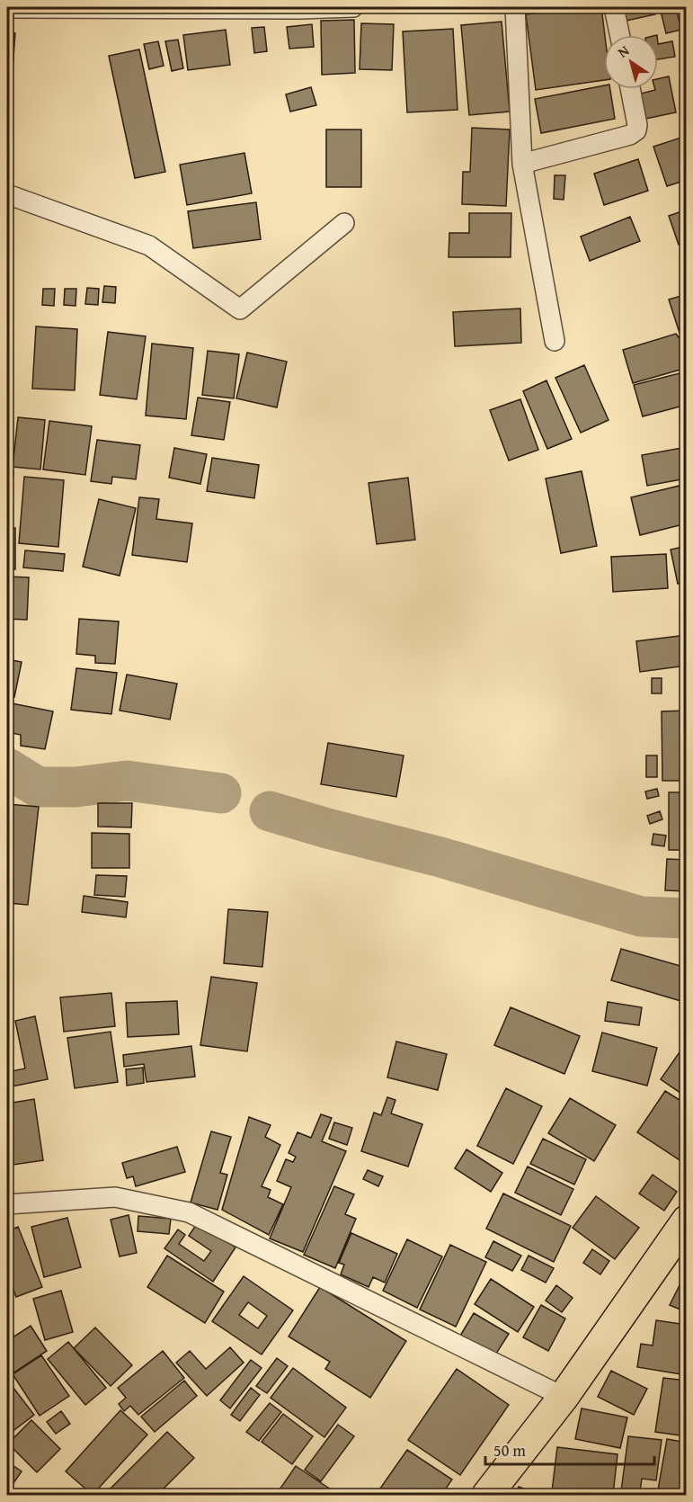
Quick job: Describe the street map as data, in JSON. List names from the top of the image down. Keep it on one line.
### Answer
{"scale_bar":"50 m","north":"top left"}
